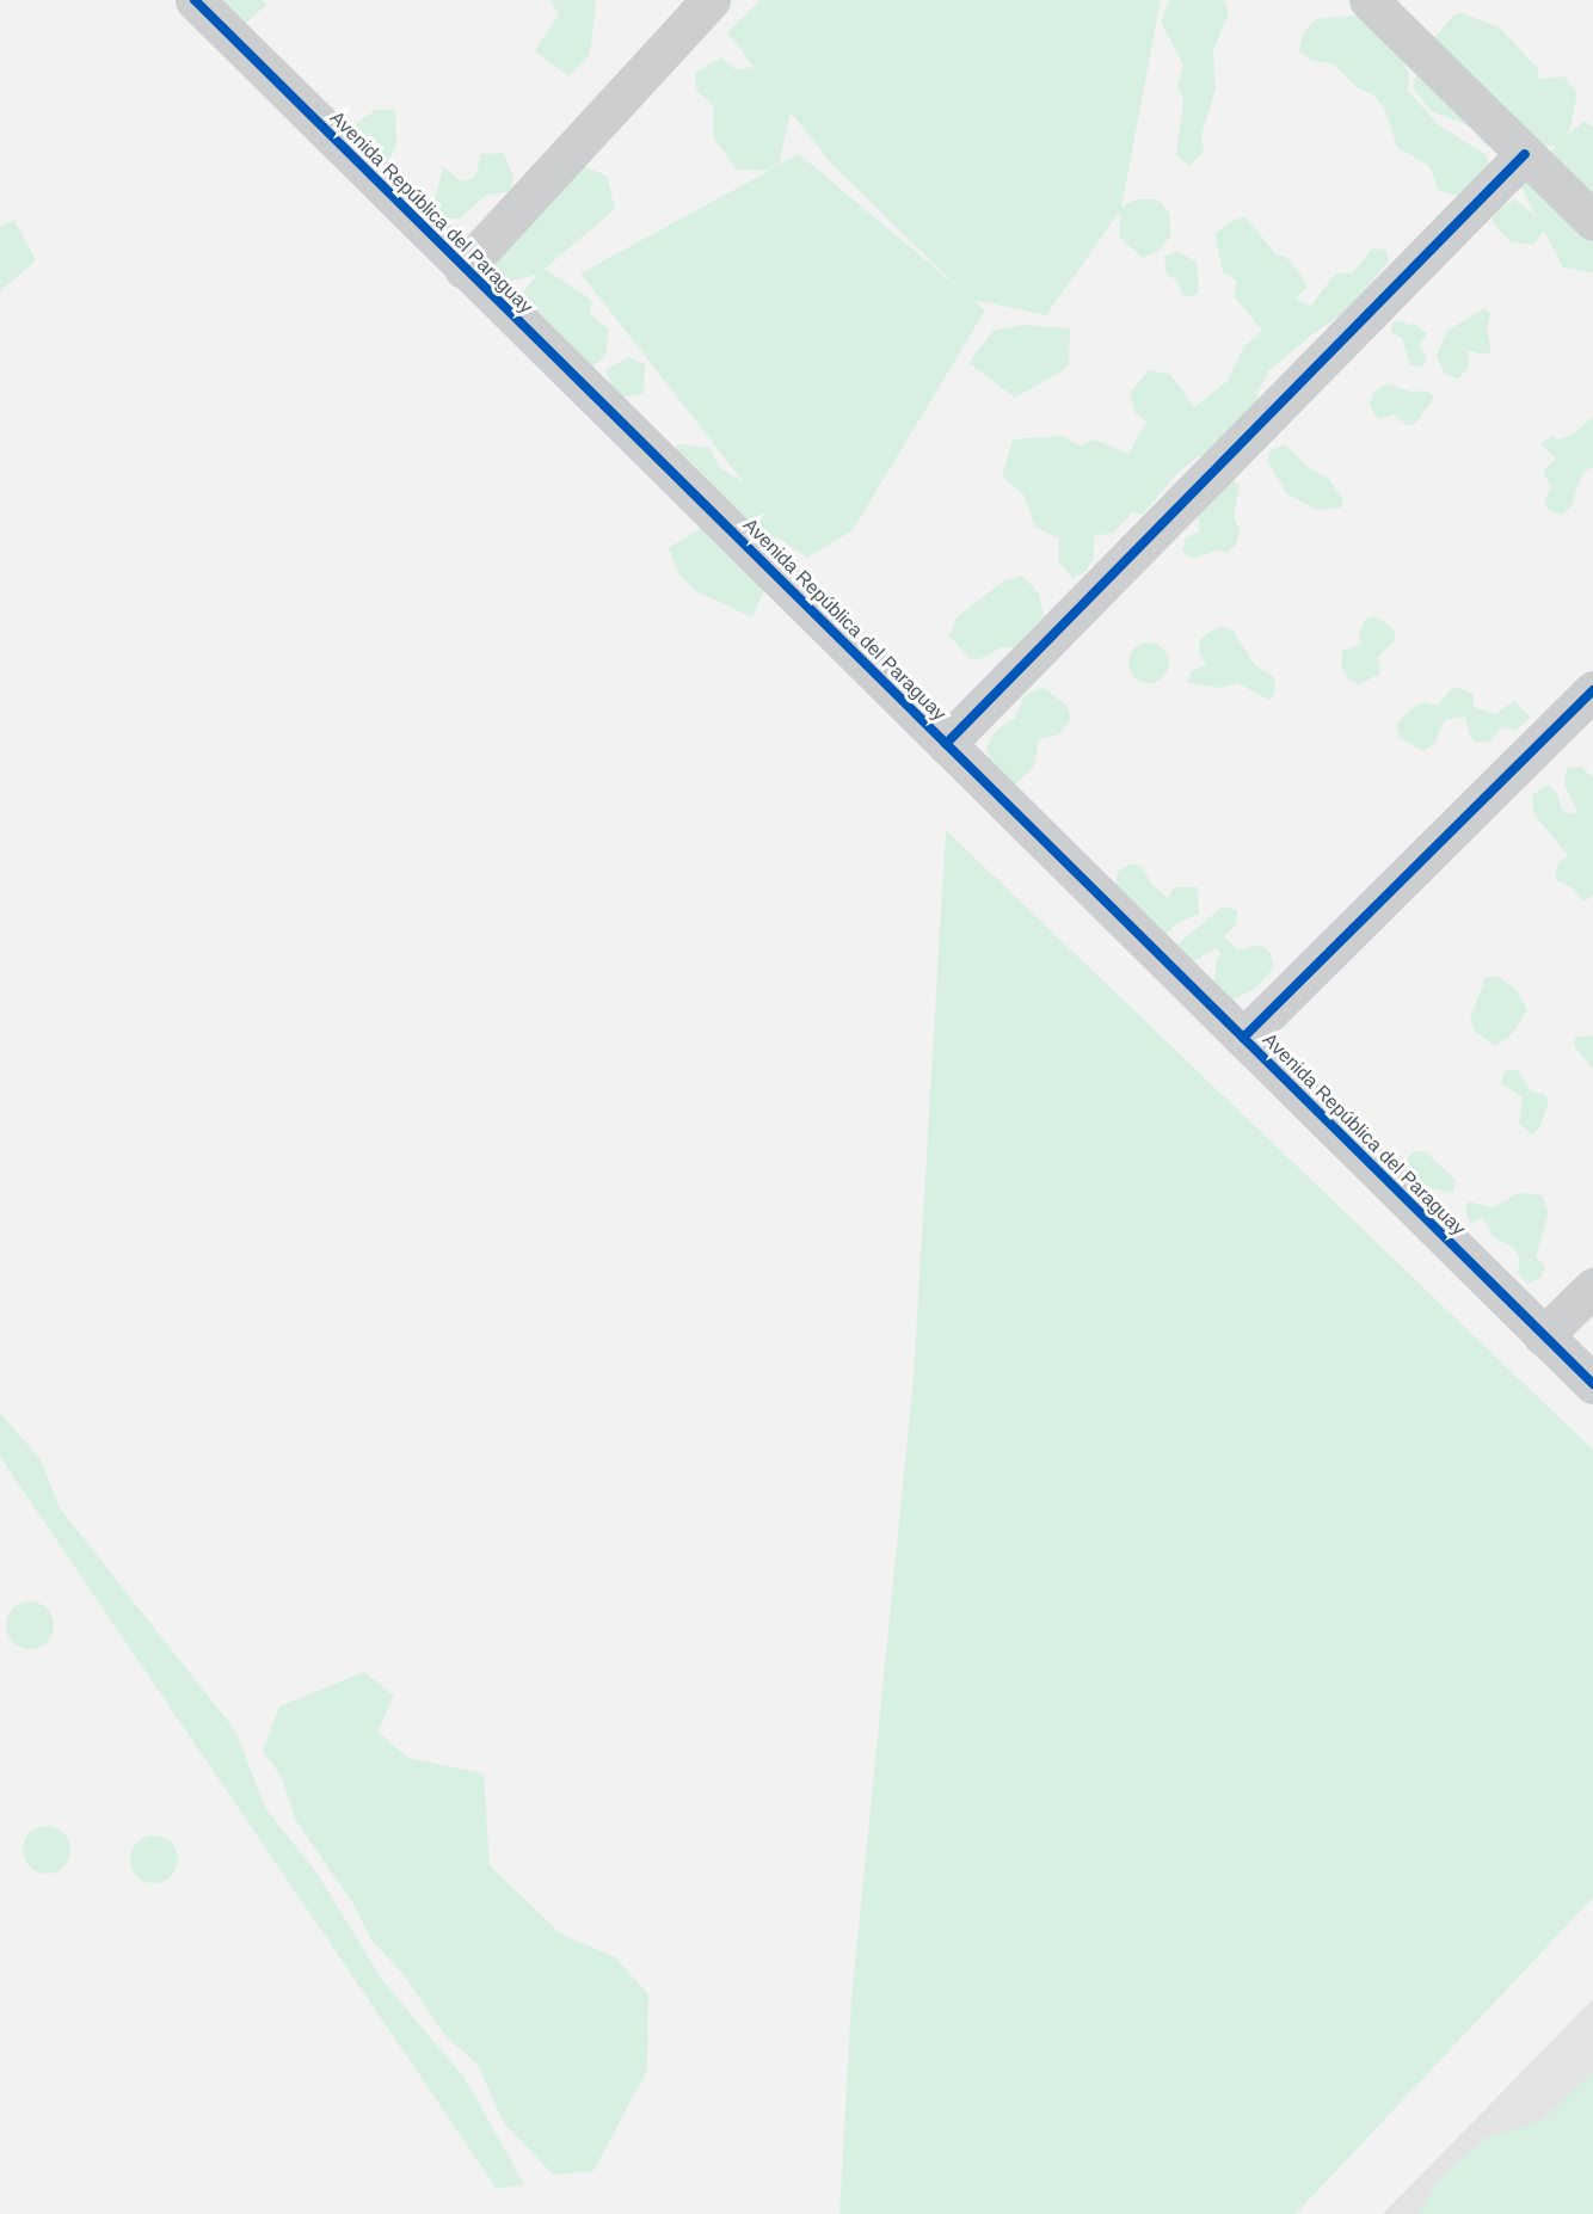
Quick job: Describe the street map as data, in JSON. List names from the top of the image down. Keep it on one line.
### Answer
{"streets":{"street":["Avenida República del Paraguay"]}}
